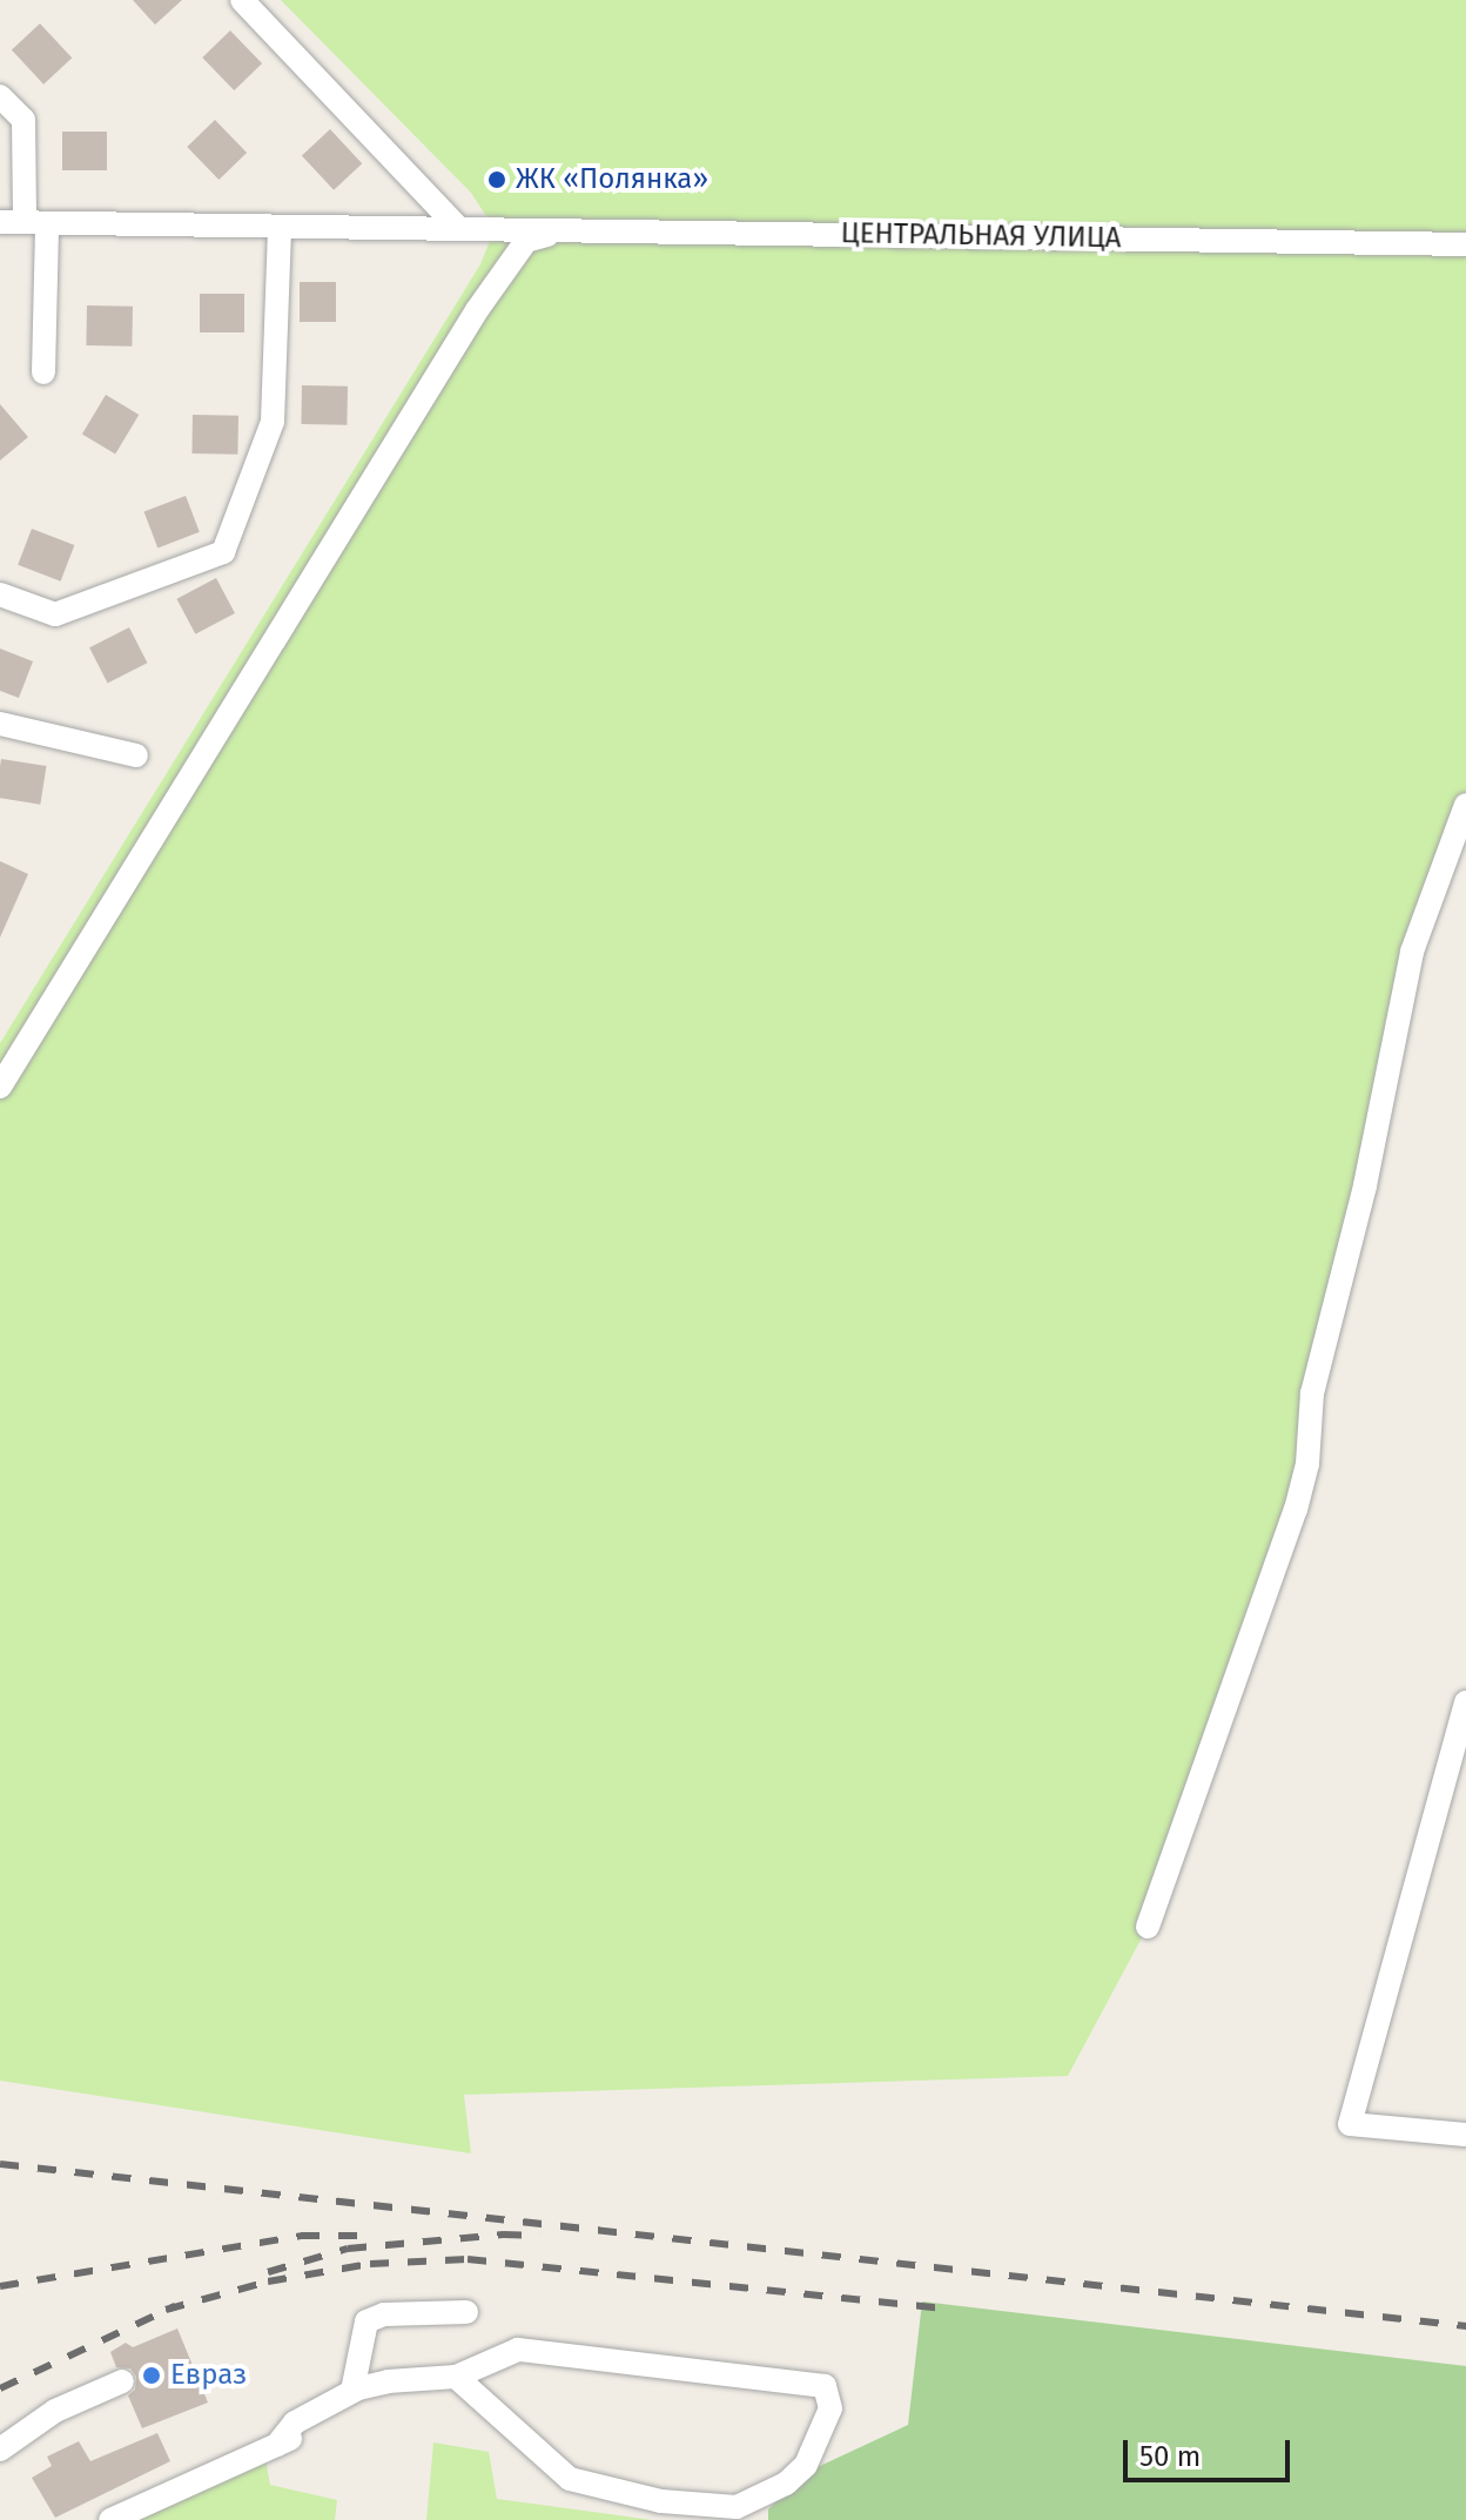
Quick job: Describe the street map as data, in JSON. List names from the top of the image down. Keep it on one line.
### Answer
{"streets":{"street":["ЦЕНТРАЛЬНАЯ УЛИЦА"]},"places":["ЖК «Полянка»","Евраз"],"scale_bar":"50 m"}
